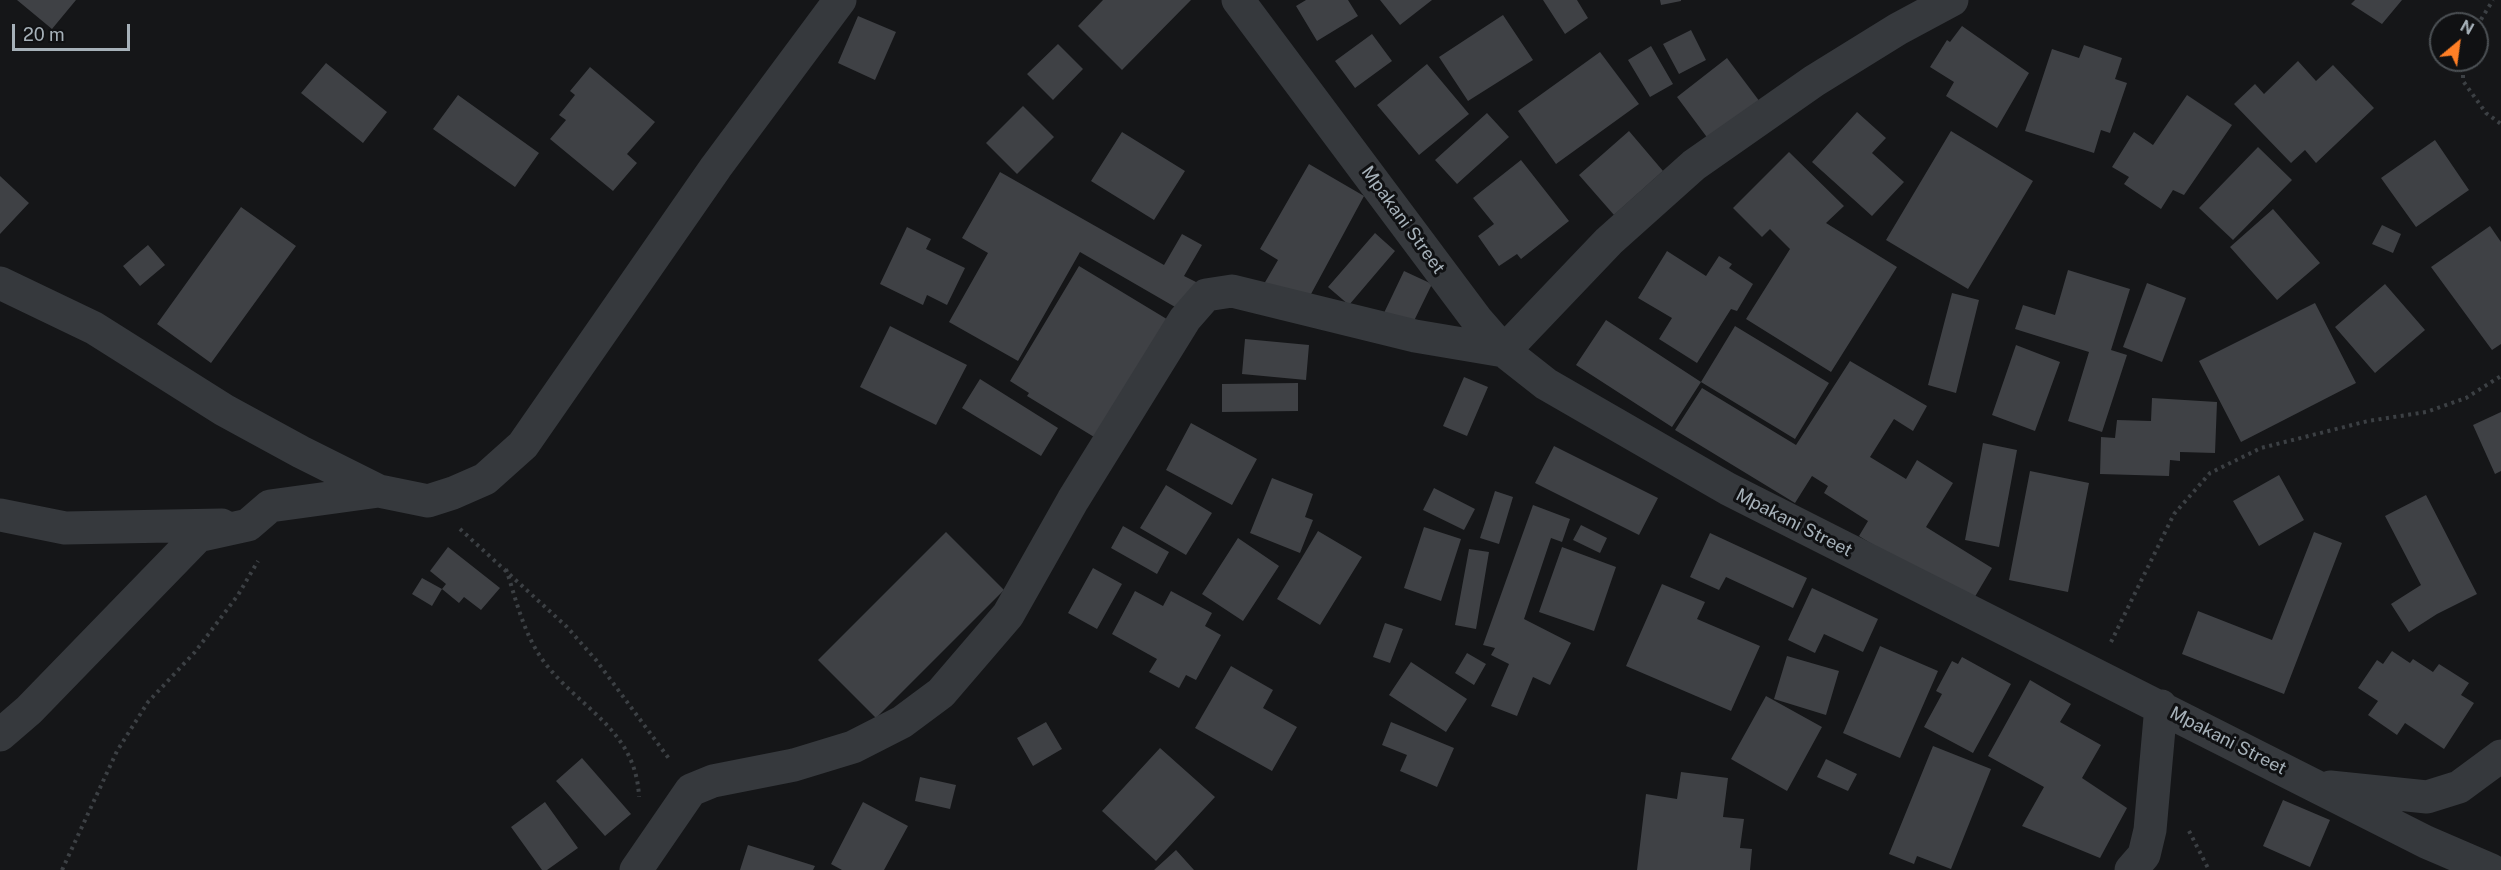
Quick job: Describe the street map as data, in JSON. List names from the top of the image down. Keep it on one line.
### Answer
{"streets":{"street":["Mpakani Street"]},"scale_bar":"20 m","north":"top right"}
